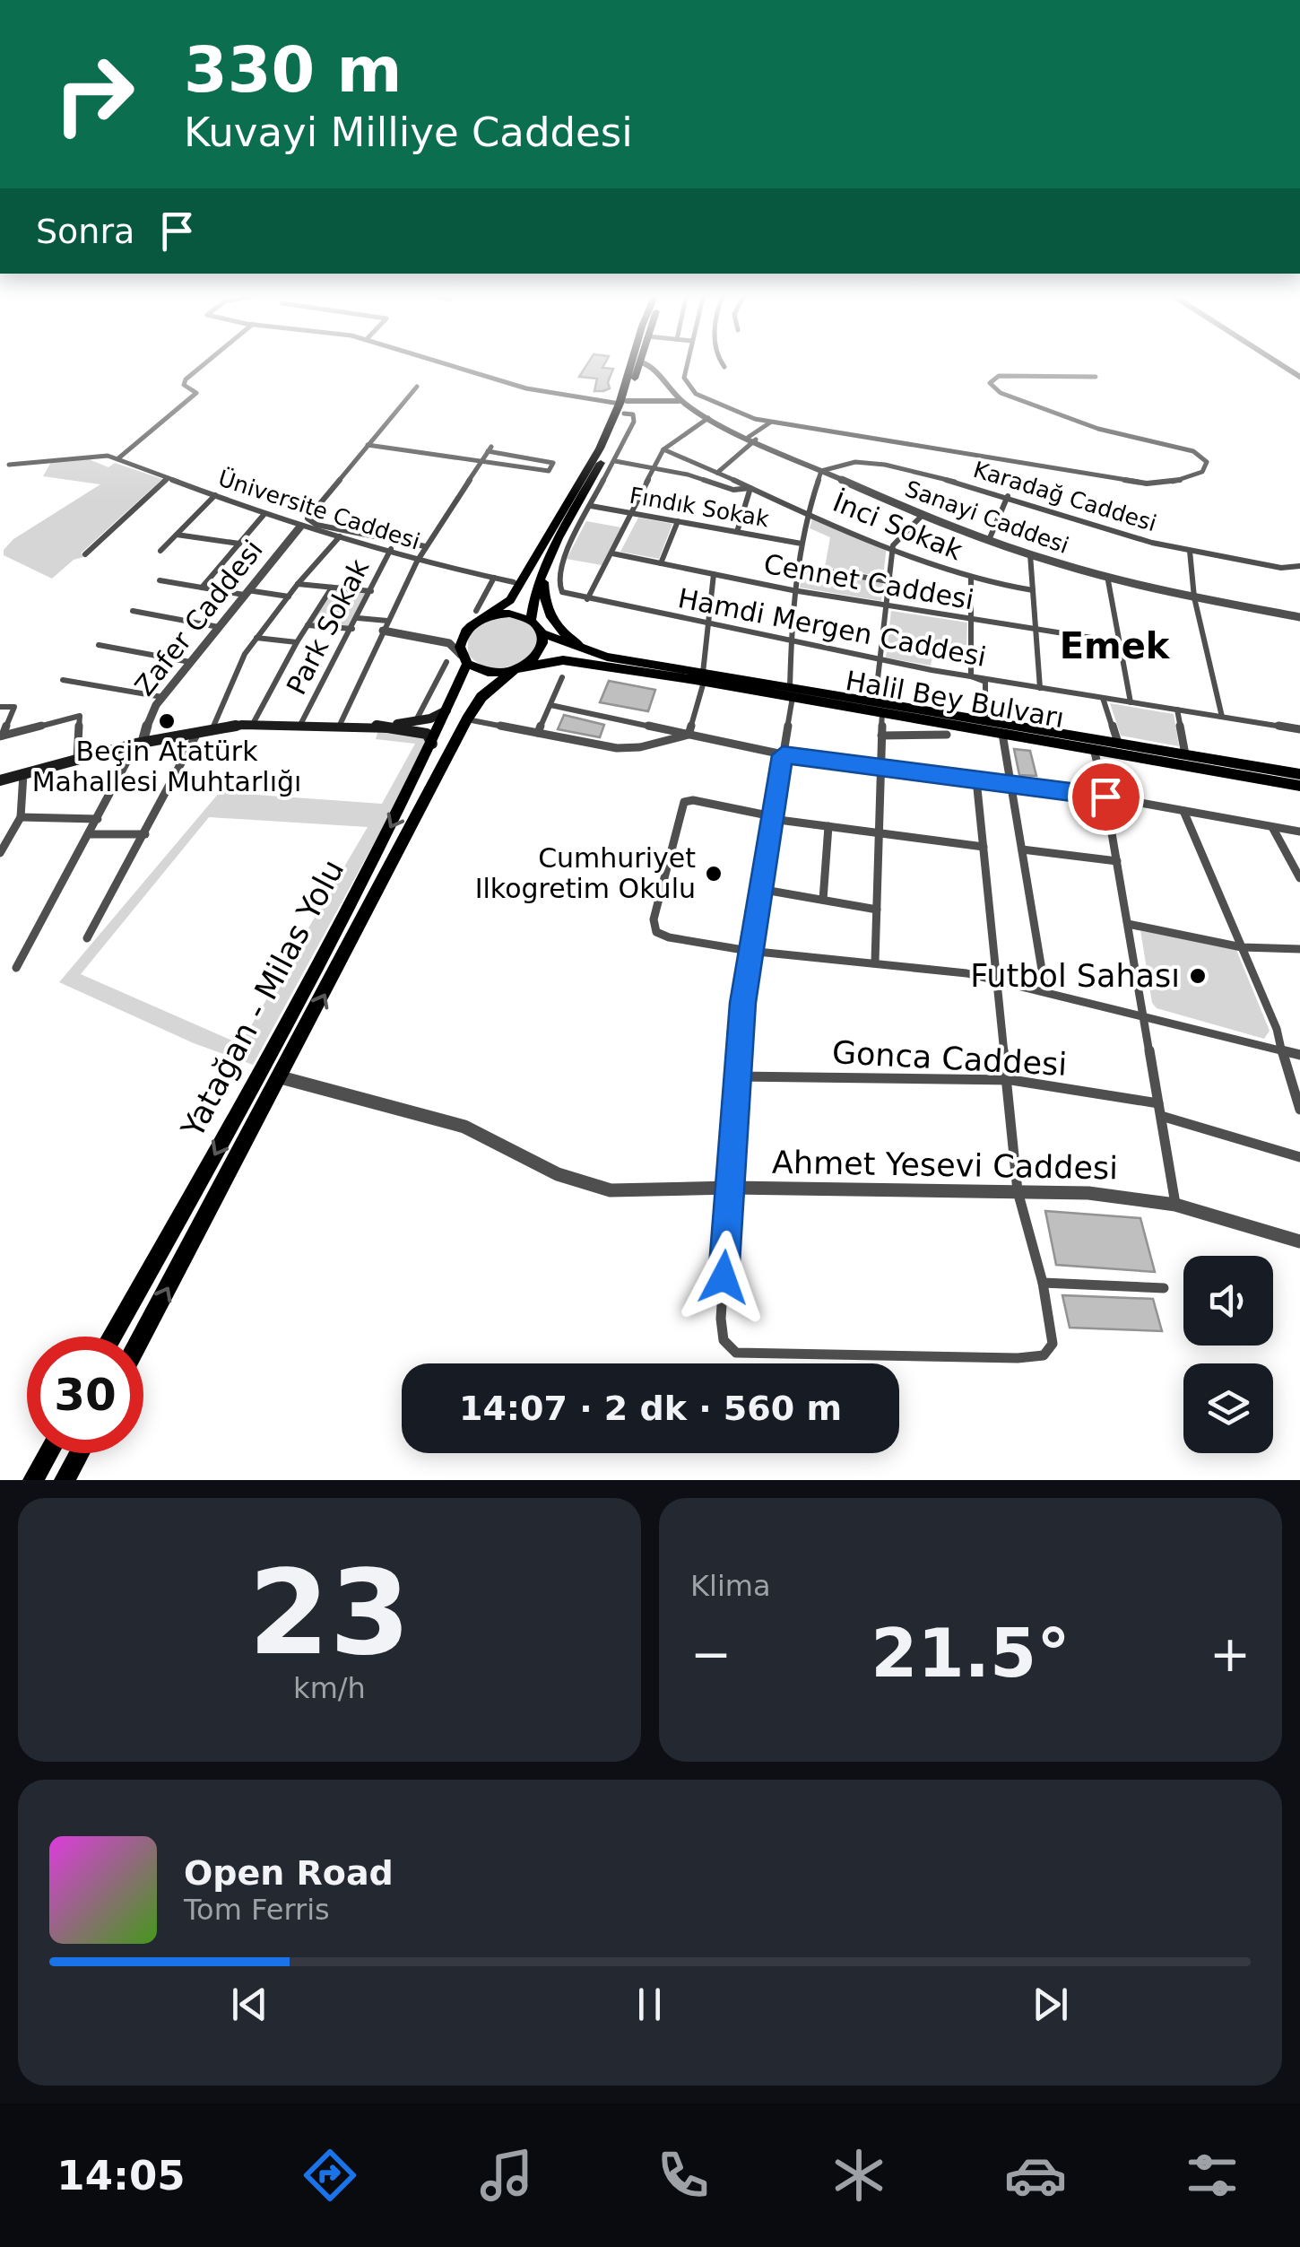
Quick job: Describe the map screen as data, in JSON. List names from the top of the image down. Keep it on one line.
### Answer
{"streets":{"highway":["Halil Bey Bulvarı","Yatağan - Milas Yolu"],"street":["Karadağ Caddesi","Fındık Sokak","Üniversite Caddesi","Sanayi Caddesi","İnci Sokak","Cennet Caddesi","Zafer Caddesi","Park Sokak","Hamdi Mergen Caddesi","Gonca Caddesi","Ahmet Yesevi Caddesi"]},"crossings":[["Karadağ Caddesi","Sanayi Caddesi"],["Fındık Sokak","Hamdi Mergen Caddesi"],["Üniversite Caddesi","Zafer Caddesi"],["Üniversite Caddesi","Park Sokak"],["Sanayi Caddesi","Hamdi Mergen Caddesi"],["İnci Sokak","Hamdi Mergen Caddesi"],["Yatağan - Milas Yolu","Ahmet Yesevi Caddesi"]],"districts":["Emek"],"places":["Beçin Atatürk Mahallesi Muhtarlığı","Cumhuriyet Ilkogretim Okulu","Futbol Sahası"],"page":{"turn":["330 m","Kuvayi Milliye Caddesi"],"then":"Sonra","limit":"30","trip":"14:07 · 2 dk · 560 m","tile":[["23","km/h"],"Klima"],"heat":["−","21.5°","+"],"song":["Open Road","Tom Ferris"],"tabs":"14:05"}}
